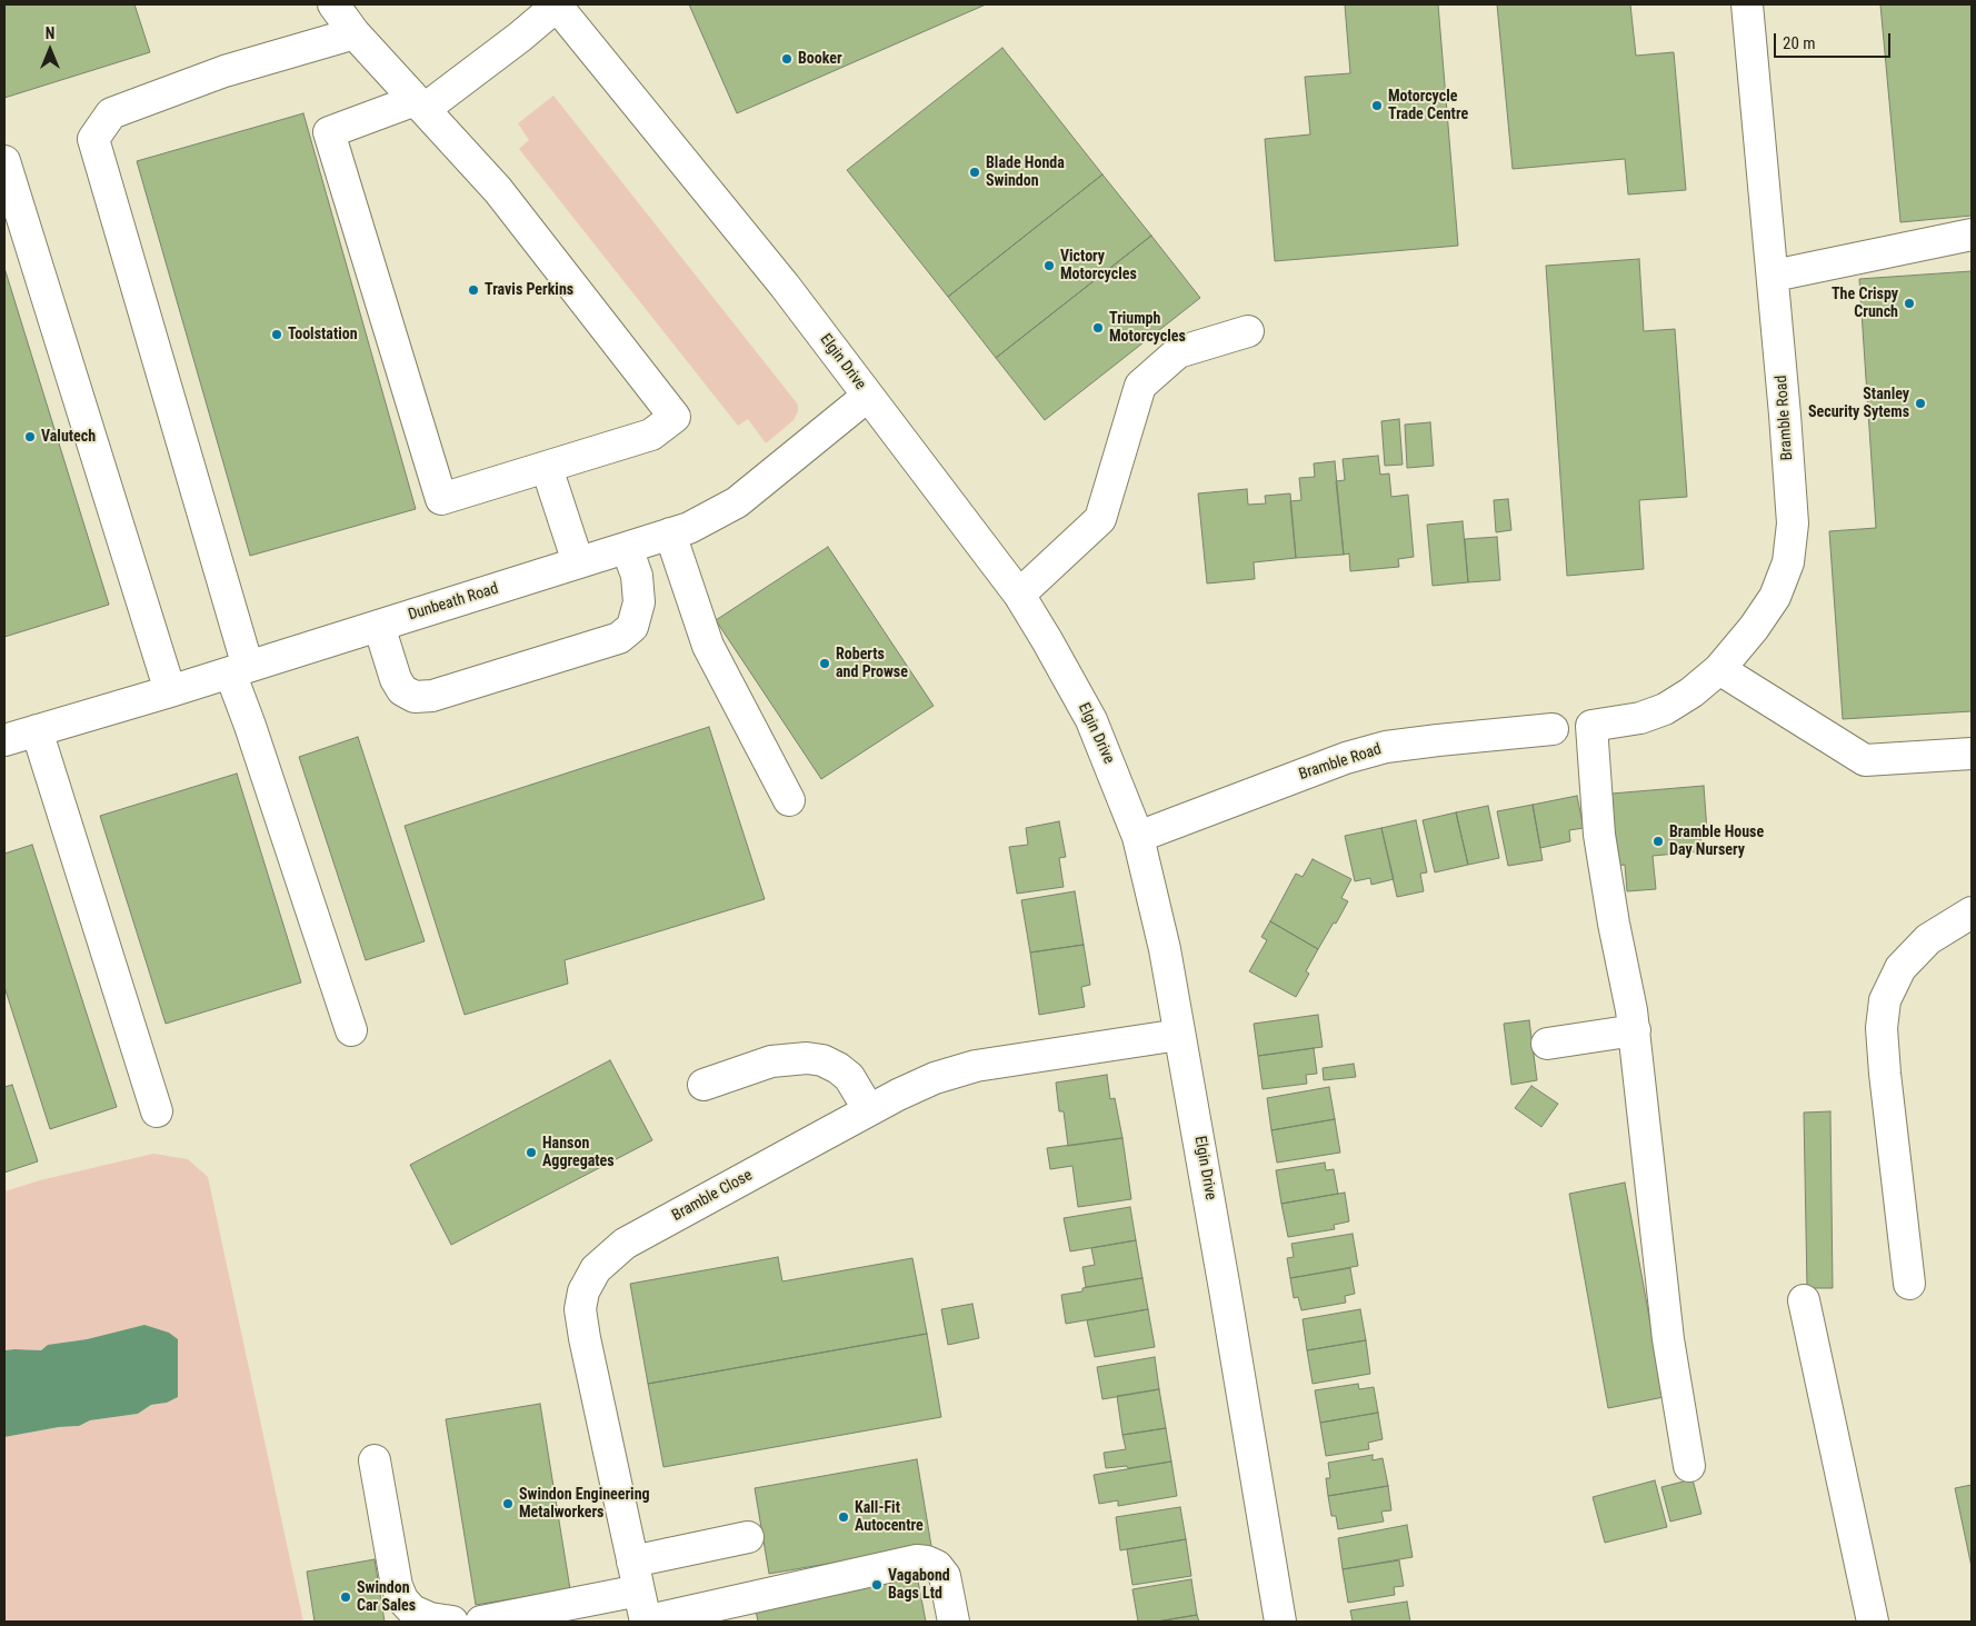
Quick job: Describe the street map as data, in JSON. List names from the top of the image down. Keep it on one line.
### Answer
{"streets":{"street":["Elgin Drive","Bramble Road","Dunbeath Road","Bramble Close"]},"crossings":[["Elgin Drive","Bramble Road"],["Elgin Drive","Dunbeath Road"],["Elgin Drive","Bramble Close"]],"places":["Booker","Motorcycle Trade Centre","Blade Honda Swindon","Victory Motorcycles","Travis Perkins","The Crispy Crunch","Triumph Motorcycles","Toolstation","Stanley Security Sytems","Valutech","Roberts and Prowse","Bramble House Day Nursery","Hanson Aggregates","Swindon Engineering Metalworkers","Kall-Fit Autocentre","Vagabond Bags Ltd","Swindon Car Sales"],"scale_bar":"20 m","north":"top"}
